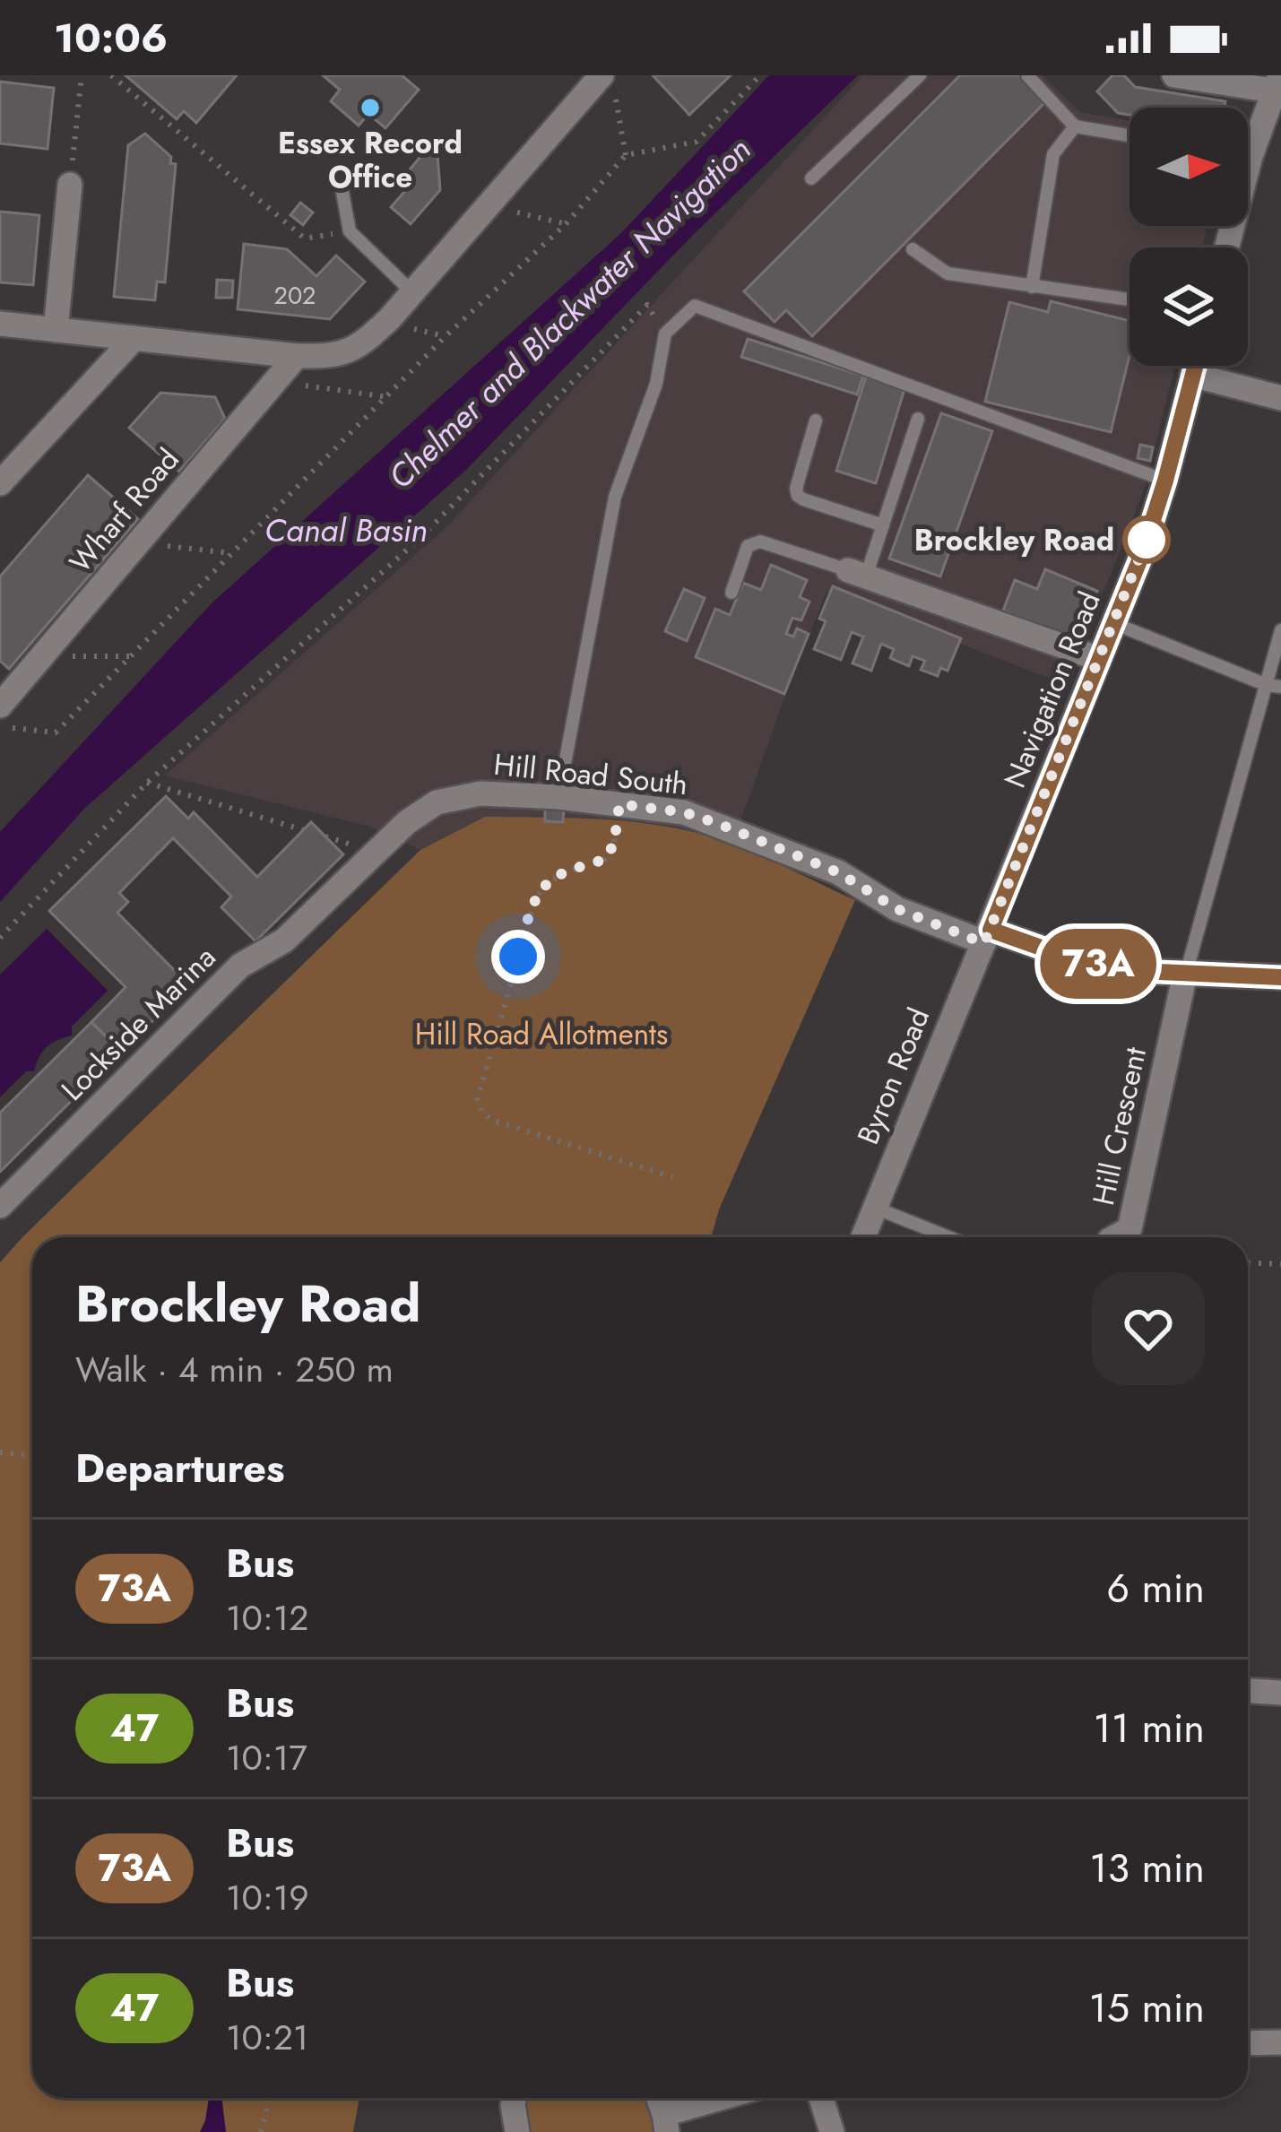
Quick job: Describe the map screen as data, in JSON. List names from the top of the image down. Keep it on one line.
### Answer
{"streets":{"street":["Wharf Road","Navigation Road","Hill Road South","Lockside Marina","Byron Road","Hill Crescent"]},"crossings":[["Navigation Road","Hill Road South"],["Navigation Road","Byron Road"],["Hill Road South","Lockside Marina"],["Hill Road South","Byron Road"],["Hill Road South","Hill Crescent"]],"water":["Chelmer and Blackwater Navigation","Canal Basin"],"parks":["Hill Road Allotments"],"places":["Essex Record Office","Brockley Road"],"lines":["bus line 73A"],"house_numbers":["202"],"north":"right","page":{"status":"10:06","on_map":"73A","heading":[["Brockley Road","Walk · 4 min · 250 m"],"Departures"],"list":[{"mark":"73A","name":"Bus","note":"10:12","value":"6 min"},{"mark":"47","name":"Bus","note":"10:17","value":"11 min"},{"mark":"73A","name":"Bus","note":"10:19","value":"13 min"},{"mark":"47","name":"Bus","note":"10:21","value":"15 min"}]}}
